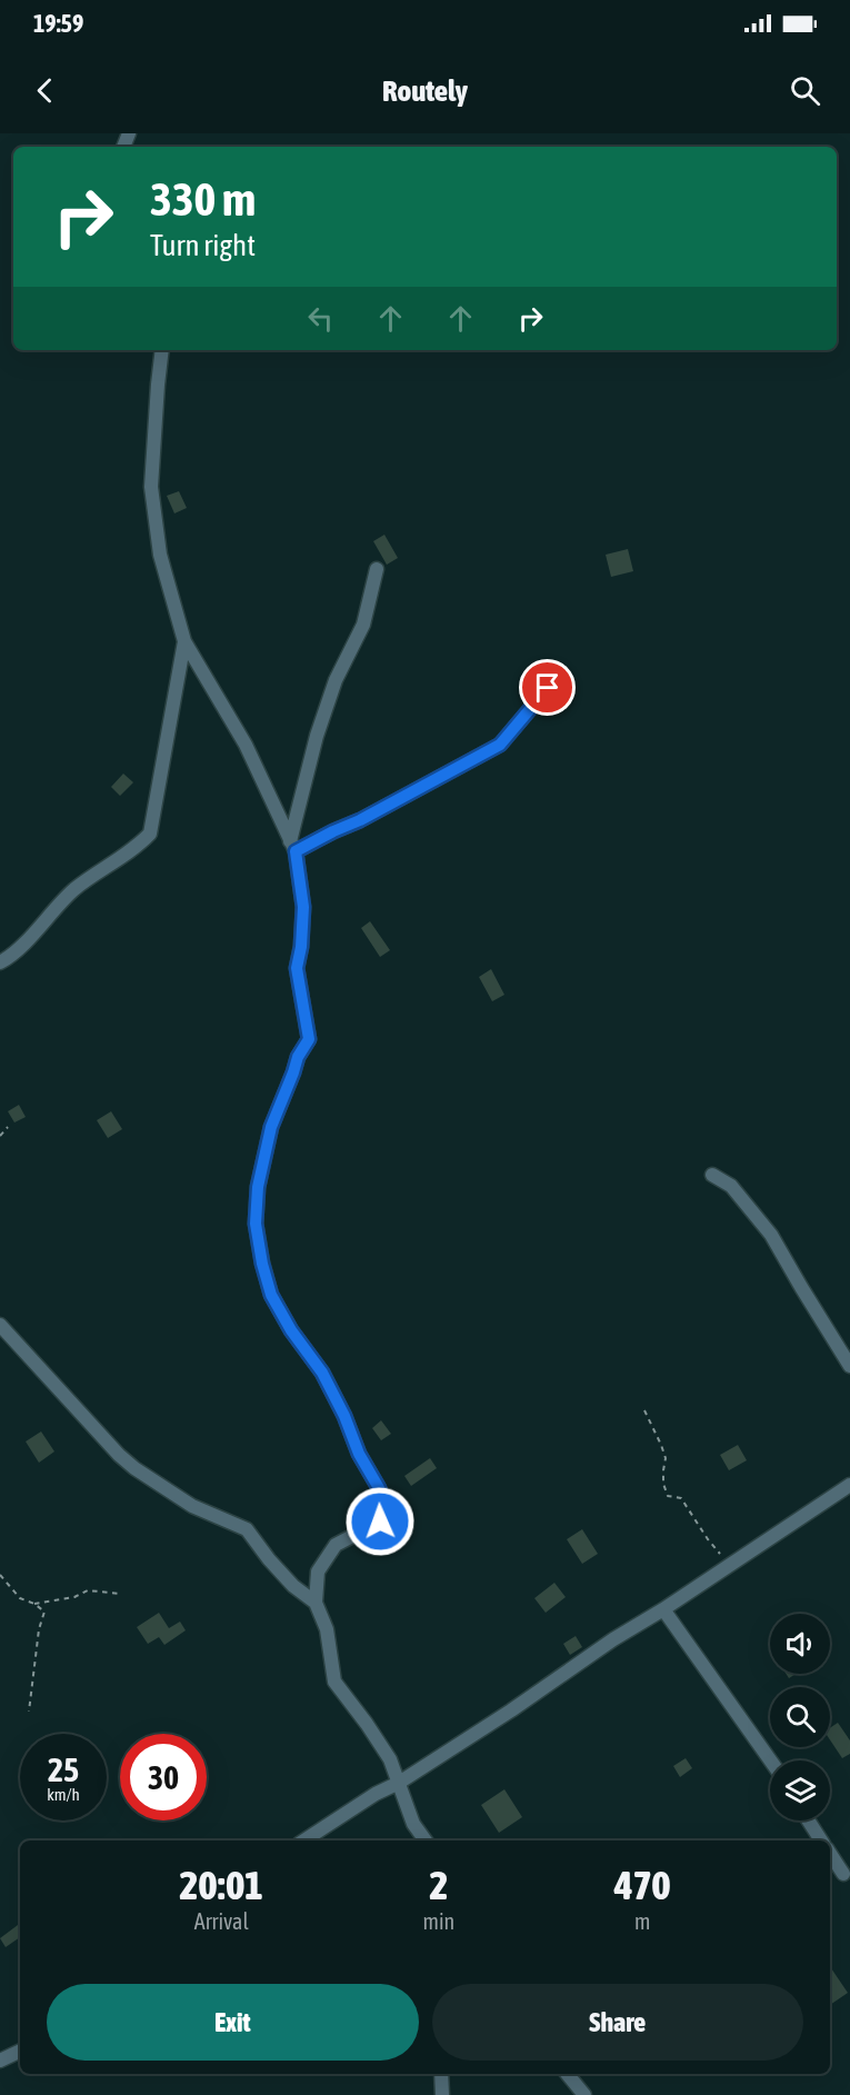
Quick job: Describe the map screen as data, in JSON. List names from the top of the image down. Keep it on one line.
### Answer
{"page":{"status":"19:59","header":"Routely","turn":["330 m","Turn right"],"speed":"25 km/h","limit":"30","eta":["20:01","Arrival","2","min","470","m"],"buttons":["Exit","Share"]}}
